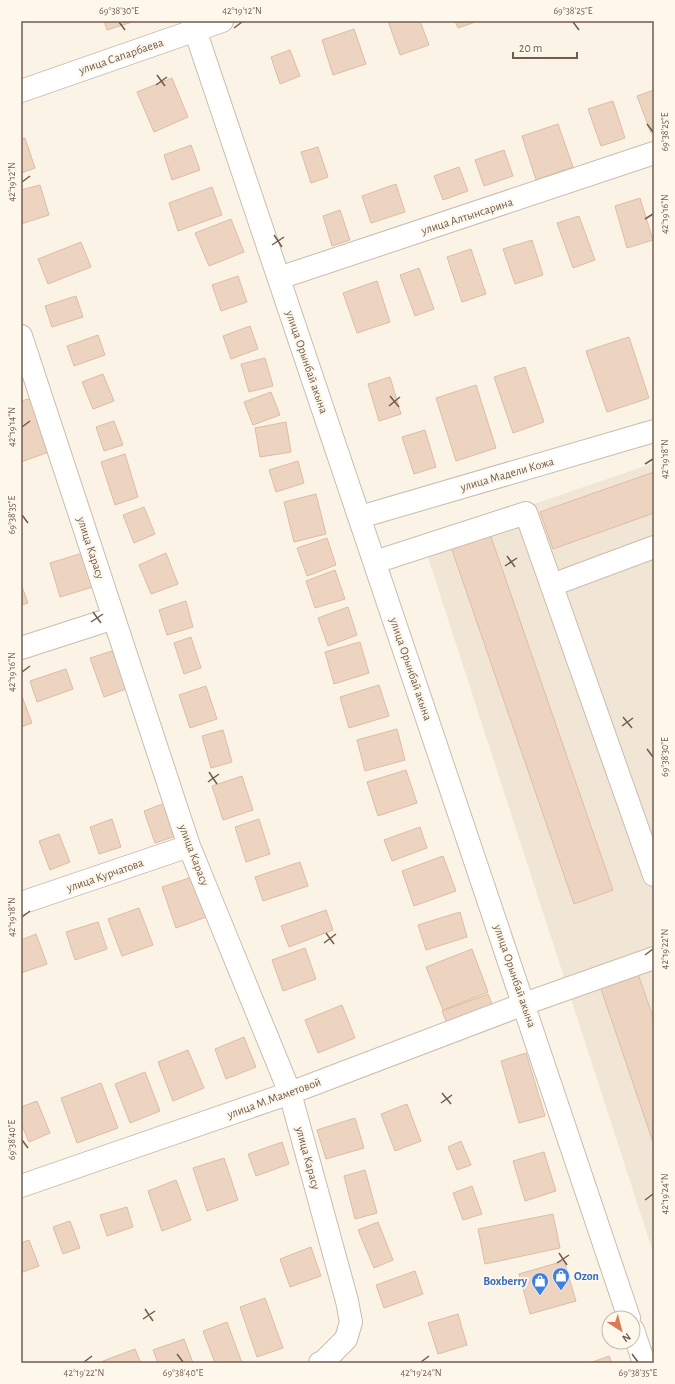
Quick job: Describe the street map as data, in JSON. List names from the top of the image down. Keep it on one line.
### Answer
{"streets":{"street":["улица Сапарбаева","улица Алтынсарина","улица Орынбай акына","улица Мадели Кожа","улица Карасу","улица Курчатова","улица М.Маметовой"]},"crossings":[["улица Сапарбаева","улица Орынбай акына"],["улица Алтынсарина","улица Орынбай акына"],["улица Орынбай акына","улица Мадели Кожа"],["улица Орынбай акына","улица М.Маметовой"],["улица Карасу","улица Курчатова"],["улица Карасу","улица М.Маметовой"]],"places":{"shop":["Ozon","Boxberry"]},"scale_bar":"20 m","north":"bottom right","coordinates":["69°38'30\"E","42°19'12\"N","69°38'25\"E","42°19'16\"N","42°19'14\"N","42°19'18\"N","69°38'35\"E","42°19'22\"N","69°38'40\"E","42°19'24\"N"]}
